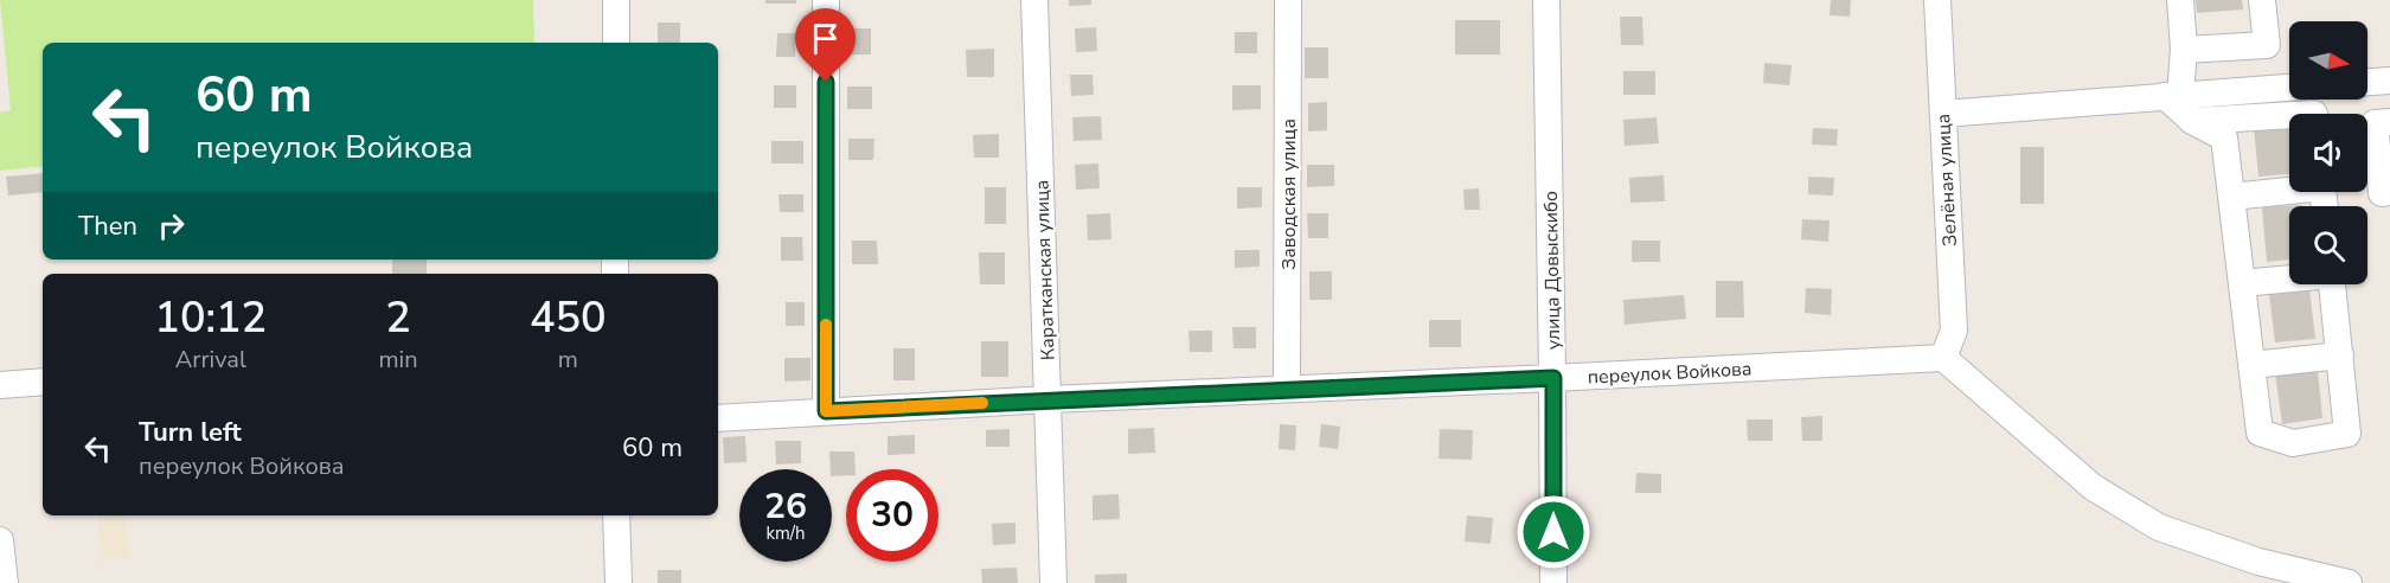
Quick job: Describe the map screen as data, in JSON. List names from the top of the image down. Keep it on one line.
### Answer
{"streets":{"street":["Зелёная улица","Заводская улица","Каратканская улица","улица Довыскибо","переулок Войкова"]},"crossings":[["Зелёная улица","переулок Войкова"],["Заводская улица","переулок Войкова"],["Каратканская улица","переулок Войкова"],["улица Довыскибо","переулок Войкова"]],"north":"right","page":{"turn":["60 m","переулок Войкова"],"then":"Then","eta":["10:12","Arrival","2","min","450","m"],"list":[{"name":"Turn left","note":"переулок Войкова","value":"60 m"}],"speed":"26 km/h","limit":"30"}}
